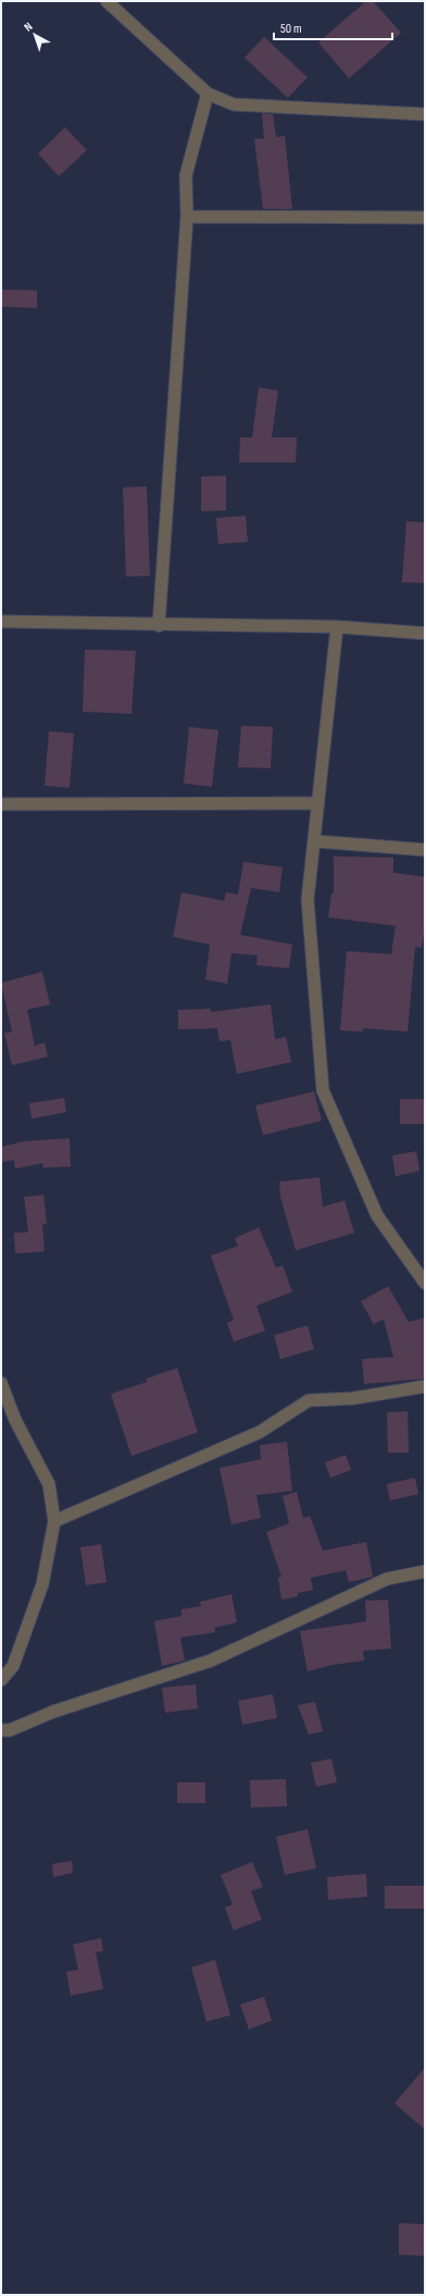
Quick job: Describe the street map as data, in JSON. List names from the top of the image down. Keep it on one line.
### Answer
{"scale_bar":"50 m","north":"top left"}
